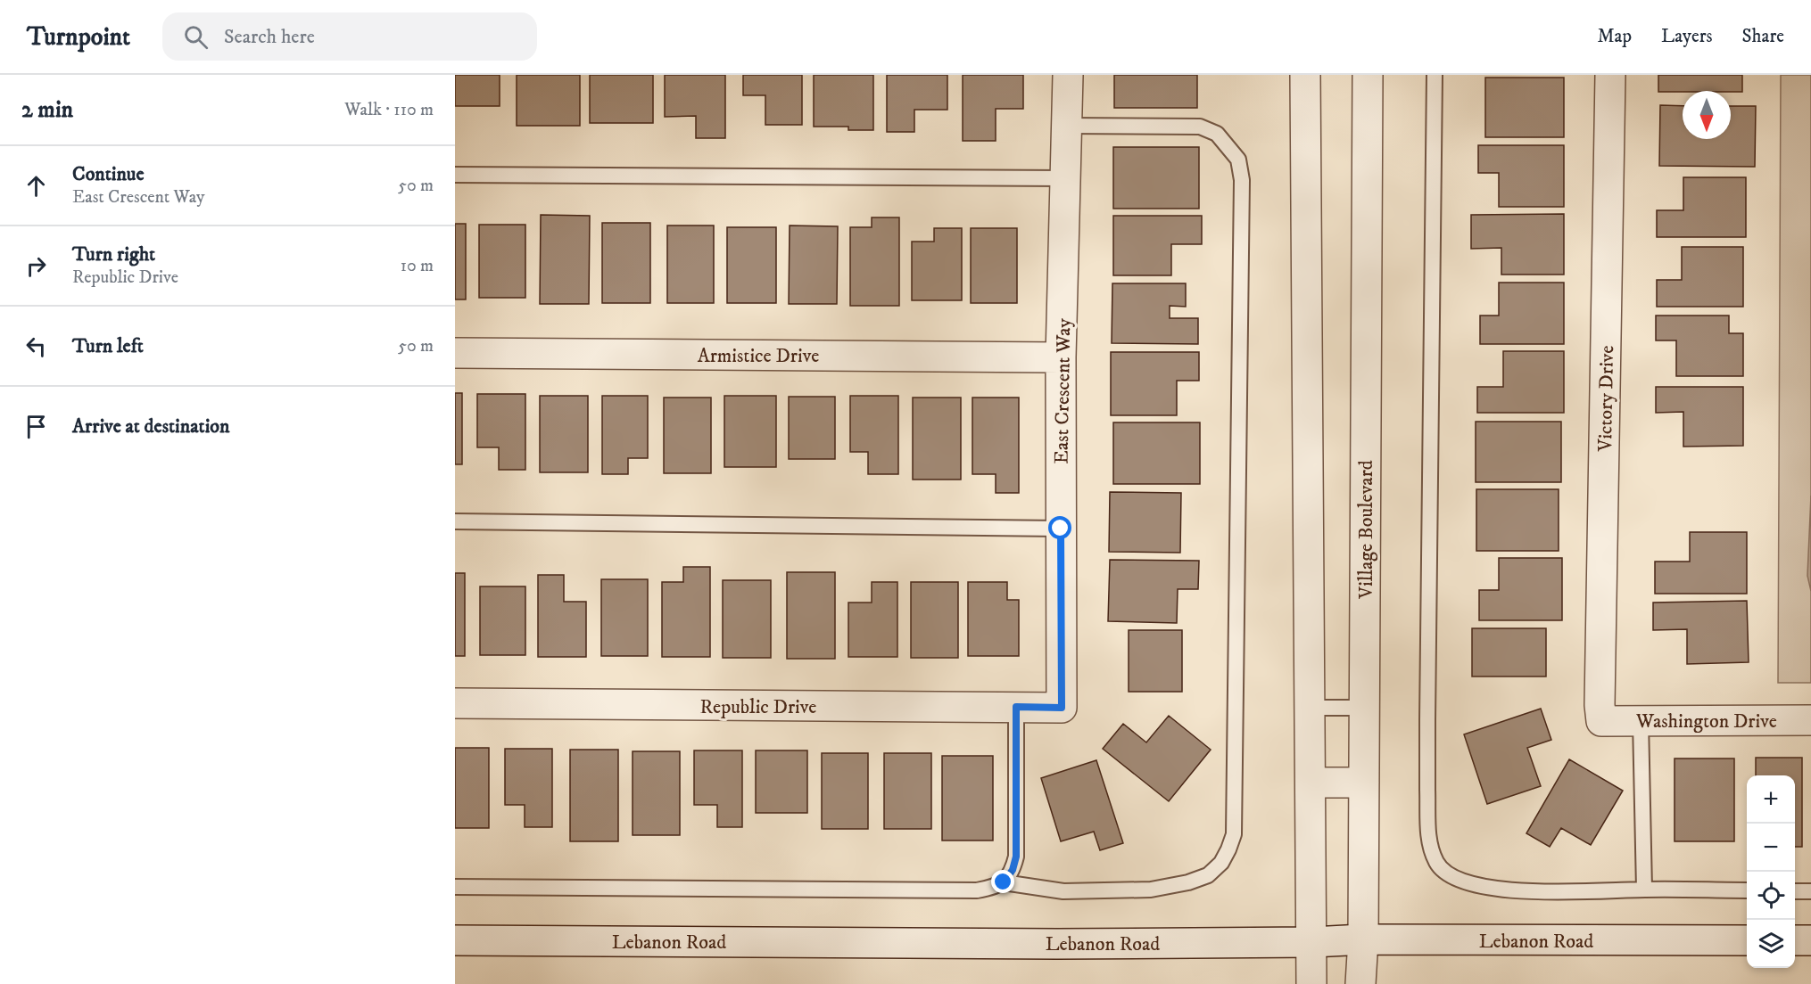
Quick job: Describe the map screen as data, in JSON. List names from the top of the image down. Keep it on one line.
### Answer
{"streets":{"street":["Armistice Drive","East Crescent Way","Victory Drive","Village Boulevard","Republic Drive","Washington Drive","Lebanon Road"]},"crossings":[["Armistice Drive","East Crescent Way"],["East Crescent Way","Republic Drive"],["Victory Drive","Washington Drive"],["Village Boulevard","Lebanon Road"]],"north":"bottom","page":{"header":"Turnpoint","search":"Search here","nav":["Map","Layers","Share"],"heading":["2 min","Walk · 110 m"],"list":[["Continue","East Crescent Way","50 m"],["Turn right","Republic Drive","10 m"],["Turn left","50 m"],"Arrive at destination"],"map_buttons":["+","−"]}}
